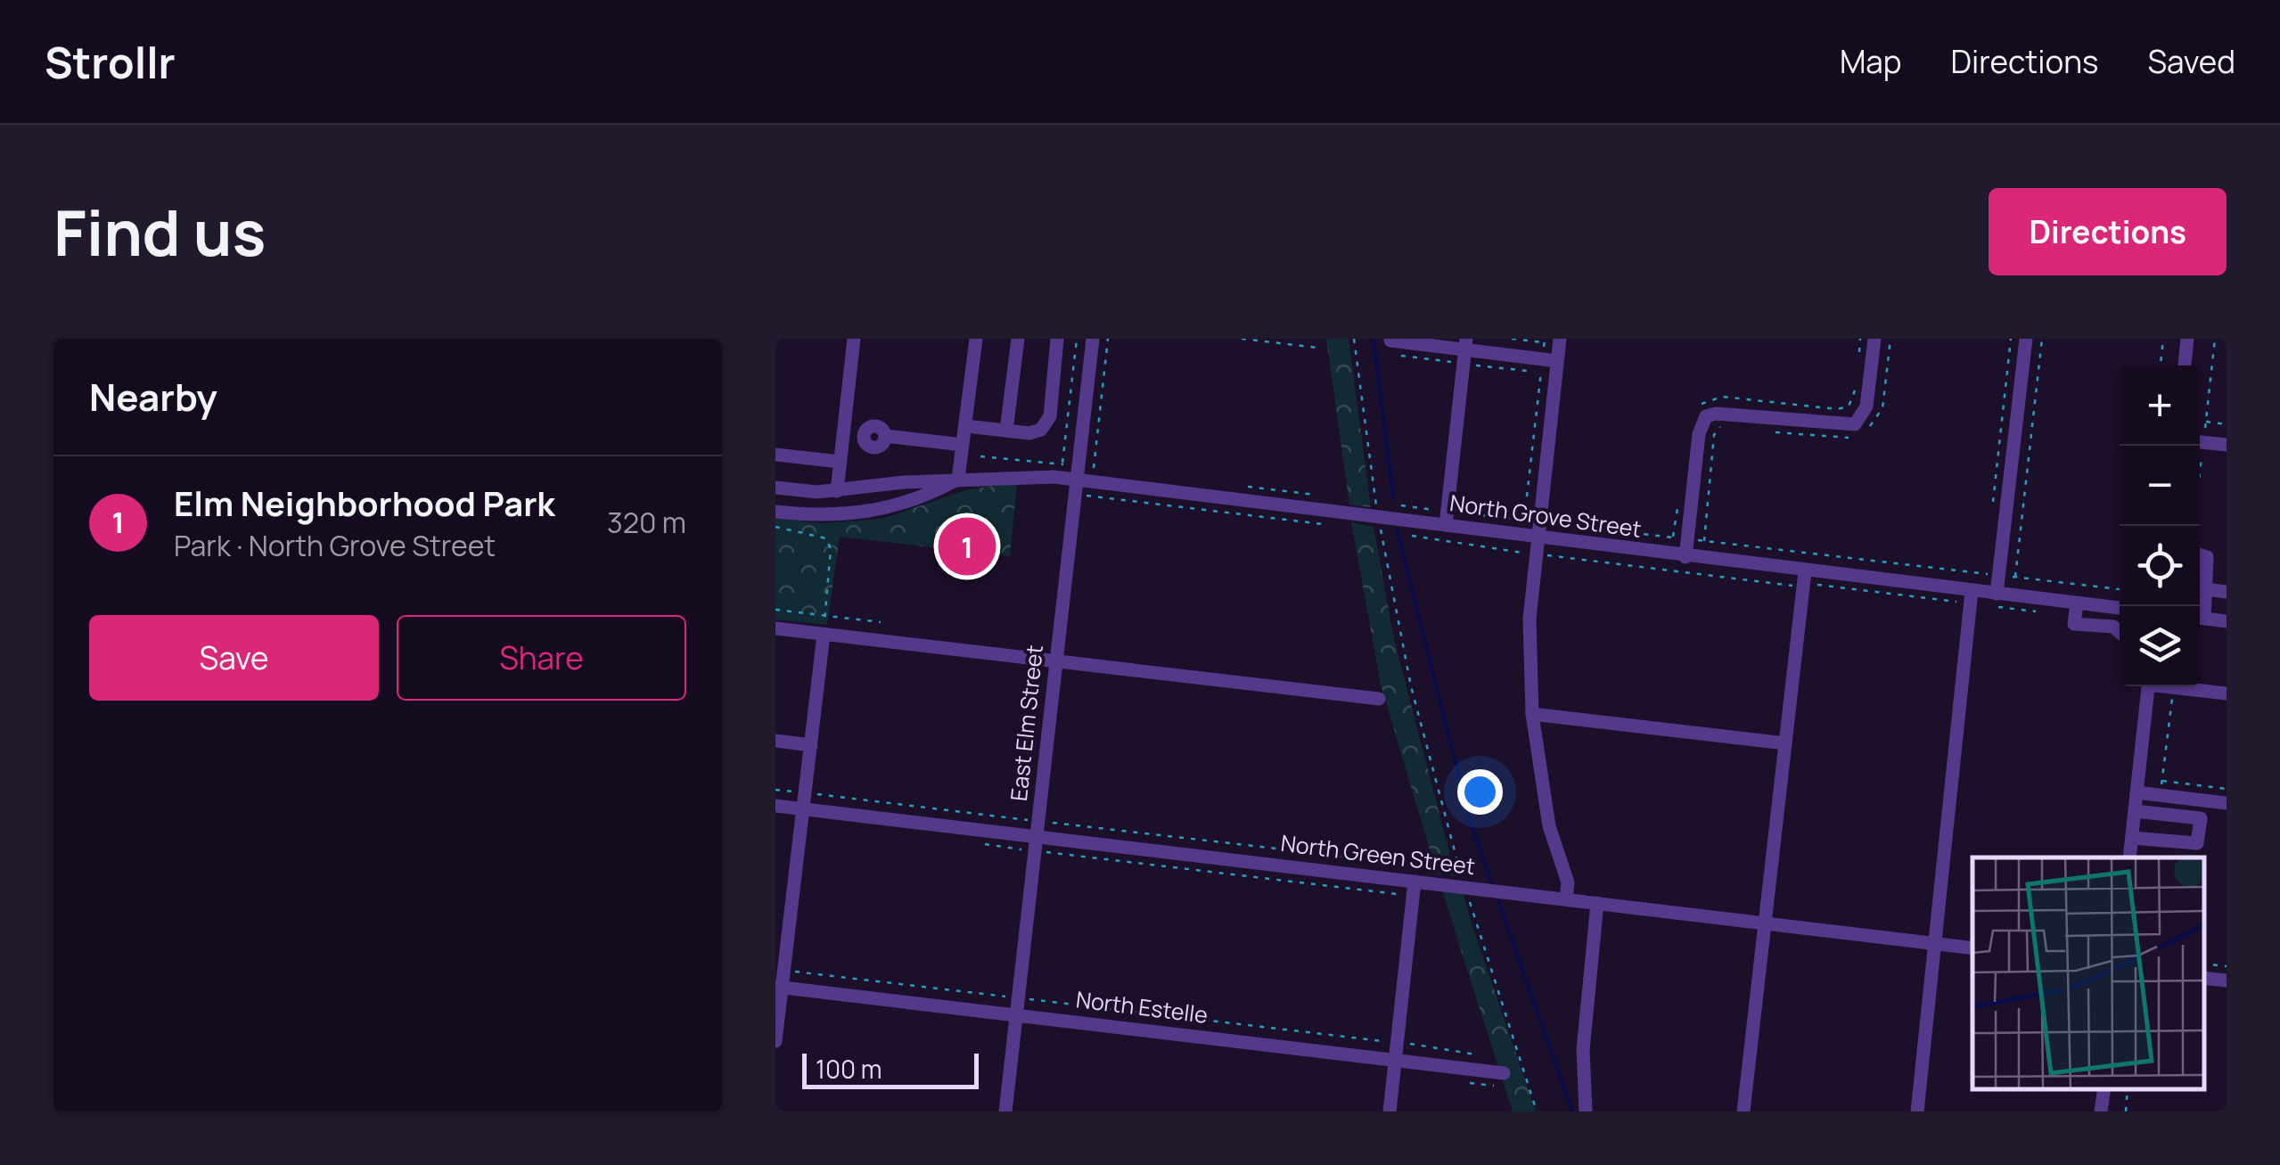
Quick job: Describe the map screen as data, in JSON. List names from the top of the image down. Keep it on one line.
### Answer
{"streets":{"street":["North Grove Street","East Elm Street","North Green Street","North Estelle"]},"crossings":[["North Grove Street","East Elm Street"],["East Elm Street","North Green Street"],["East Elm Street","North Estelle"]],"scale_bar":"100 m","page":{"header":"Strollr","nav":["Map","Directions","Saved"],"buttons":["Directions",["Save","Share"]],"title":"Find us","heading":"Nearby","map_buttons":["+","−"],"list":[{"mark":"1","name":"Elm Neighborhood Park","note":"Park · North Grove Street","value":"320 m"}],"pins":"1","scale":"100 m"}}
